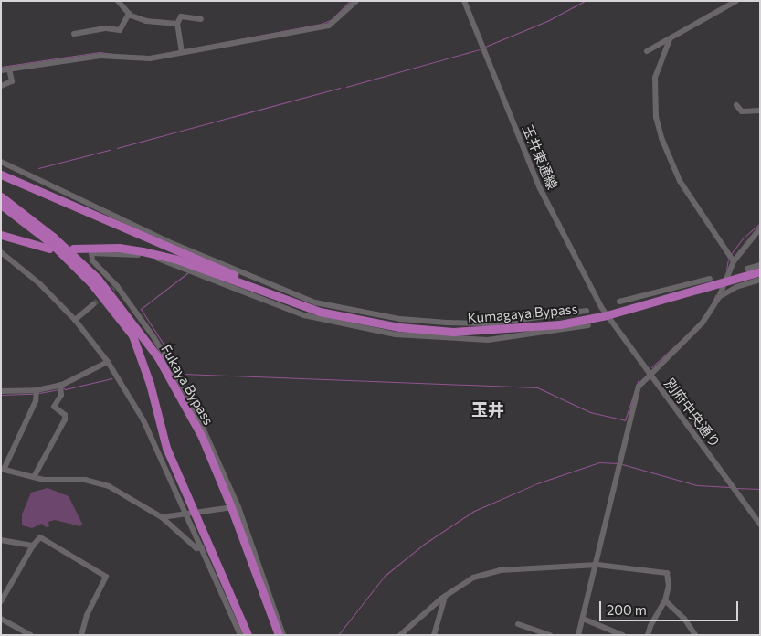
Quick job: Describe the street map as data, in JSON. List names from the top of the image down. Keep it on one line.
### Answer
{"streets":{"highway":["Kumagaya Bypass","Fukaya Bypass"],"street":["玉井東通線","別府中央通り"]},"crossings":[["玉井東通線","Kumagaya Bypass"],["玉井東通線","別府中央通り"],["Kumagaya Bypass","別府中央通り"]],"districts":["玉井"],"scale_bar":"200 m"}
